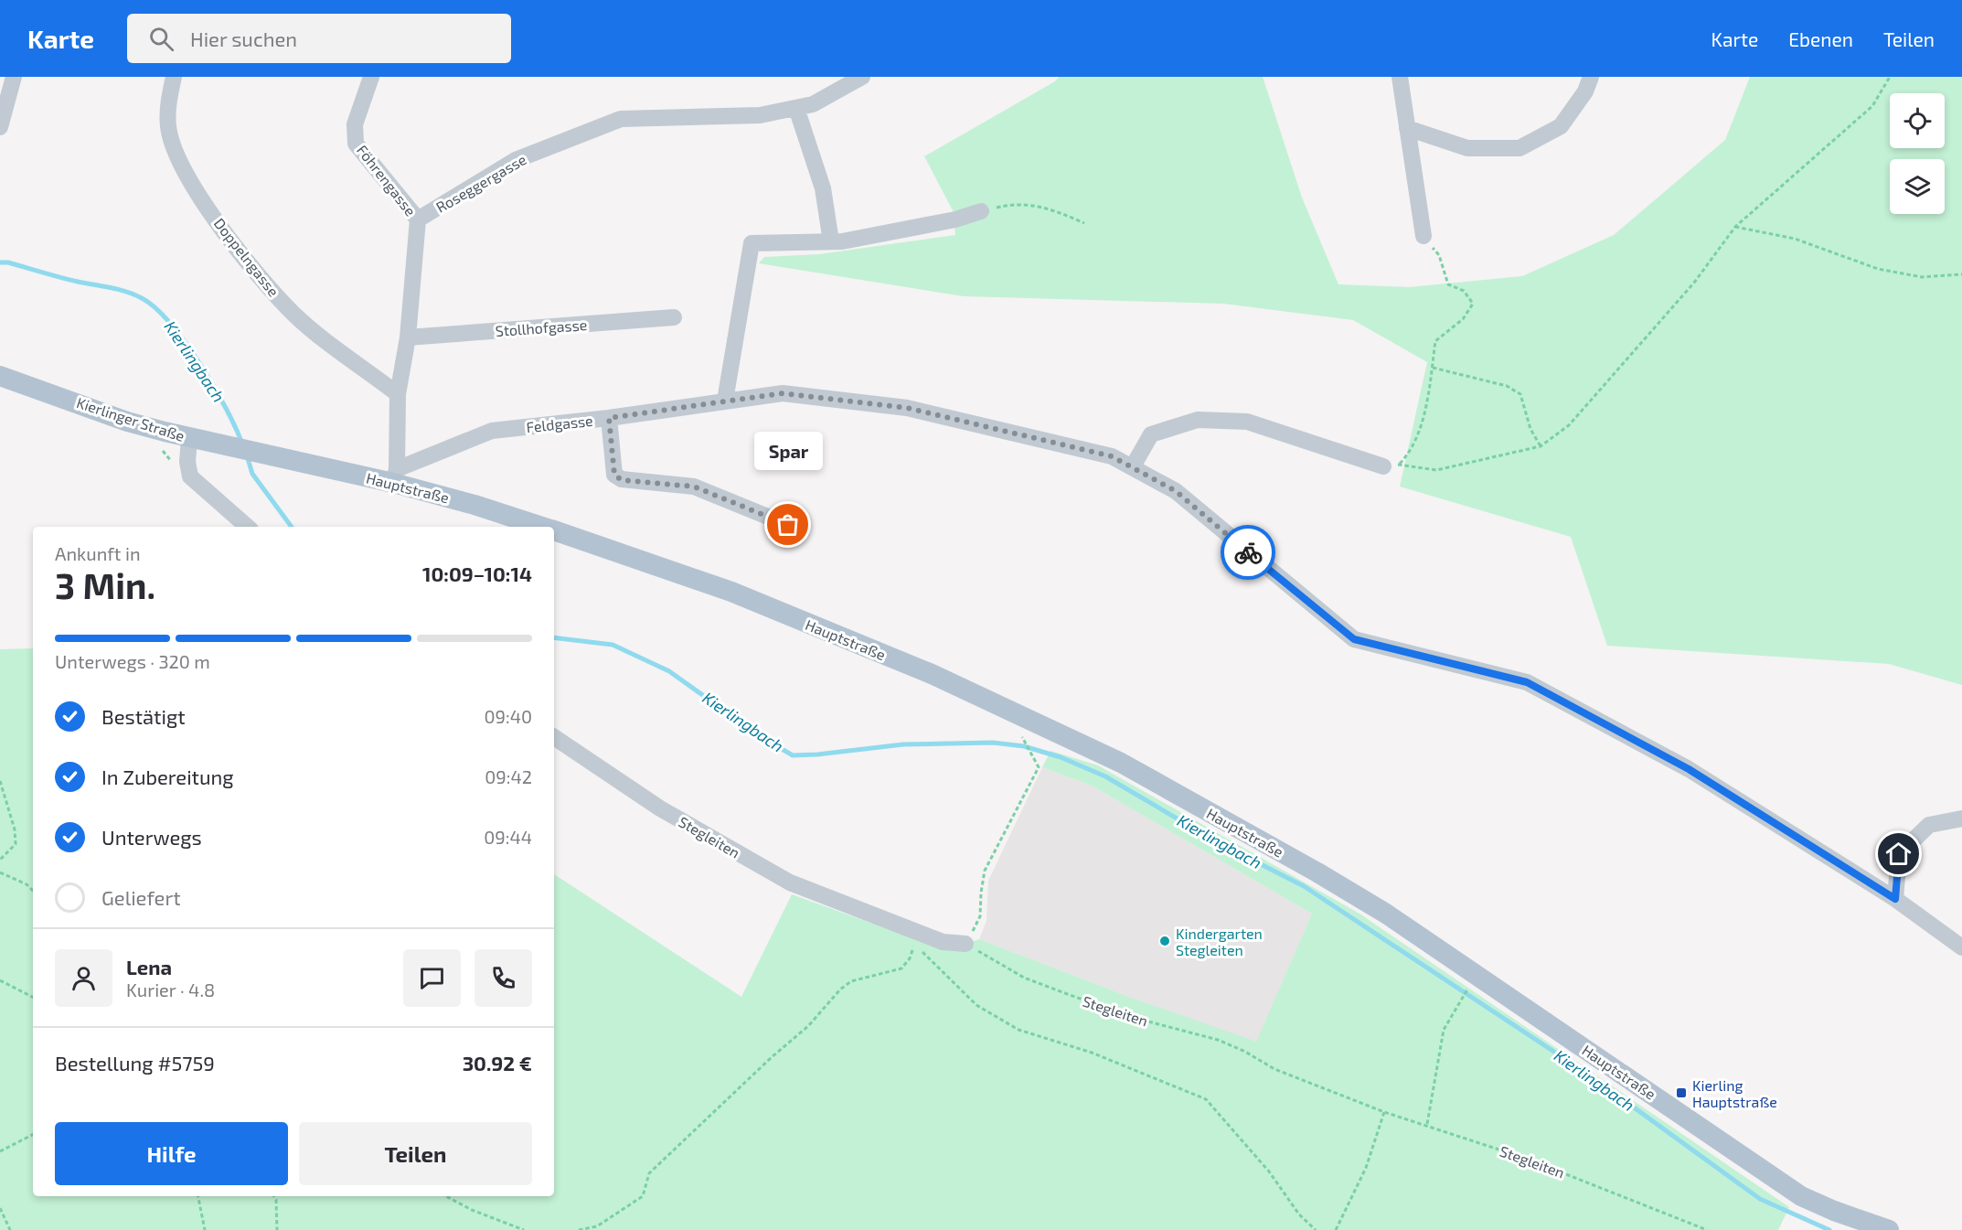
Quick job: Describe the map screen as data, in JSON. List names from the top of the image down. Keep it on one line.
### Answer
{"streets":{"main road":["Kierlinger Straße","Hauptstraße"],"street":["Föhrengasse","Roseggergasse","Doppelngasse","Stollhofgasse","Feldgasse","Stegleiten"]},"crossings":[["Föhrengasse","Roseggergasse"],["Roseggergasse","Doppelngasse"],["Roseggergasse","Stollhofgasse"],["Roseggergasse","Feldgasse"],["Roseggergasse","Hauptstraße"],["Kierlinger Straße","Hauptstraße"],["Feldgasse","Hauptstraße"]],"water":["Kierlingbach"],"places":{"other":["Spar","Kindergarten Stegleiten"],"transit":["Kierling Hauptstraße"]},"page":{"header":"Karte","search":"Hier suchen","nav":["Karte","Ebenen","Teilen"],"bubble":"Spar","heading":["3 Min.","Ankunft in","10:09–10:14"],"panel":["Lena","Kurier · 4.8","Bestellung #5759","30.92 €"],"bar":"Unterwegs · 320 m","list":[["Bestätigt","09:40"],["In Zubereitung","09:42"],["Unterwegs","09:44"],"Geliefert"],"buttons":["Hilfe","Teilen"]}}
